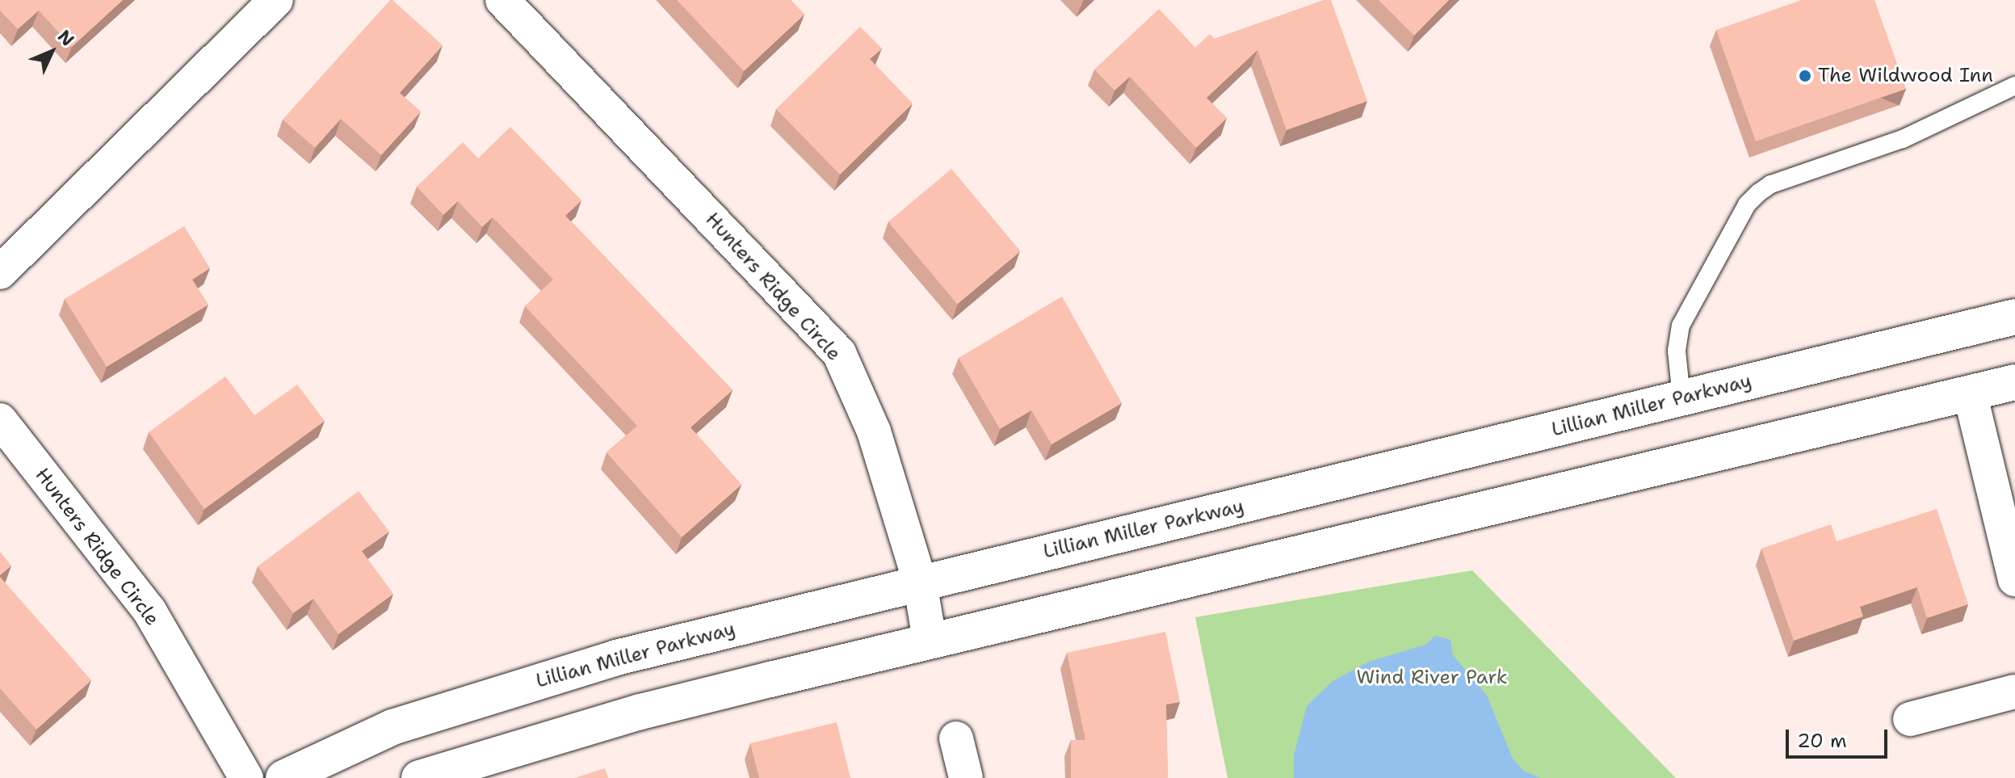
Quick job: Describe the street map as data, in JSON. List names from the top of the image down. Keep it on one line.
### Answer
{"streets":{"main road":["Lillian Miller Parkway"],"street":["Hunters Ridge Circle"]},"crossings":[["Hunters Ridge Circle","Lillian Miller Parkway"]],"parks":["Wind River Park"],"places":["The Wildwood Inn"],"scale_bar":"20 m","north":"top right"}
